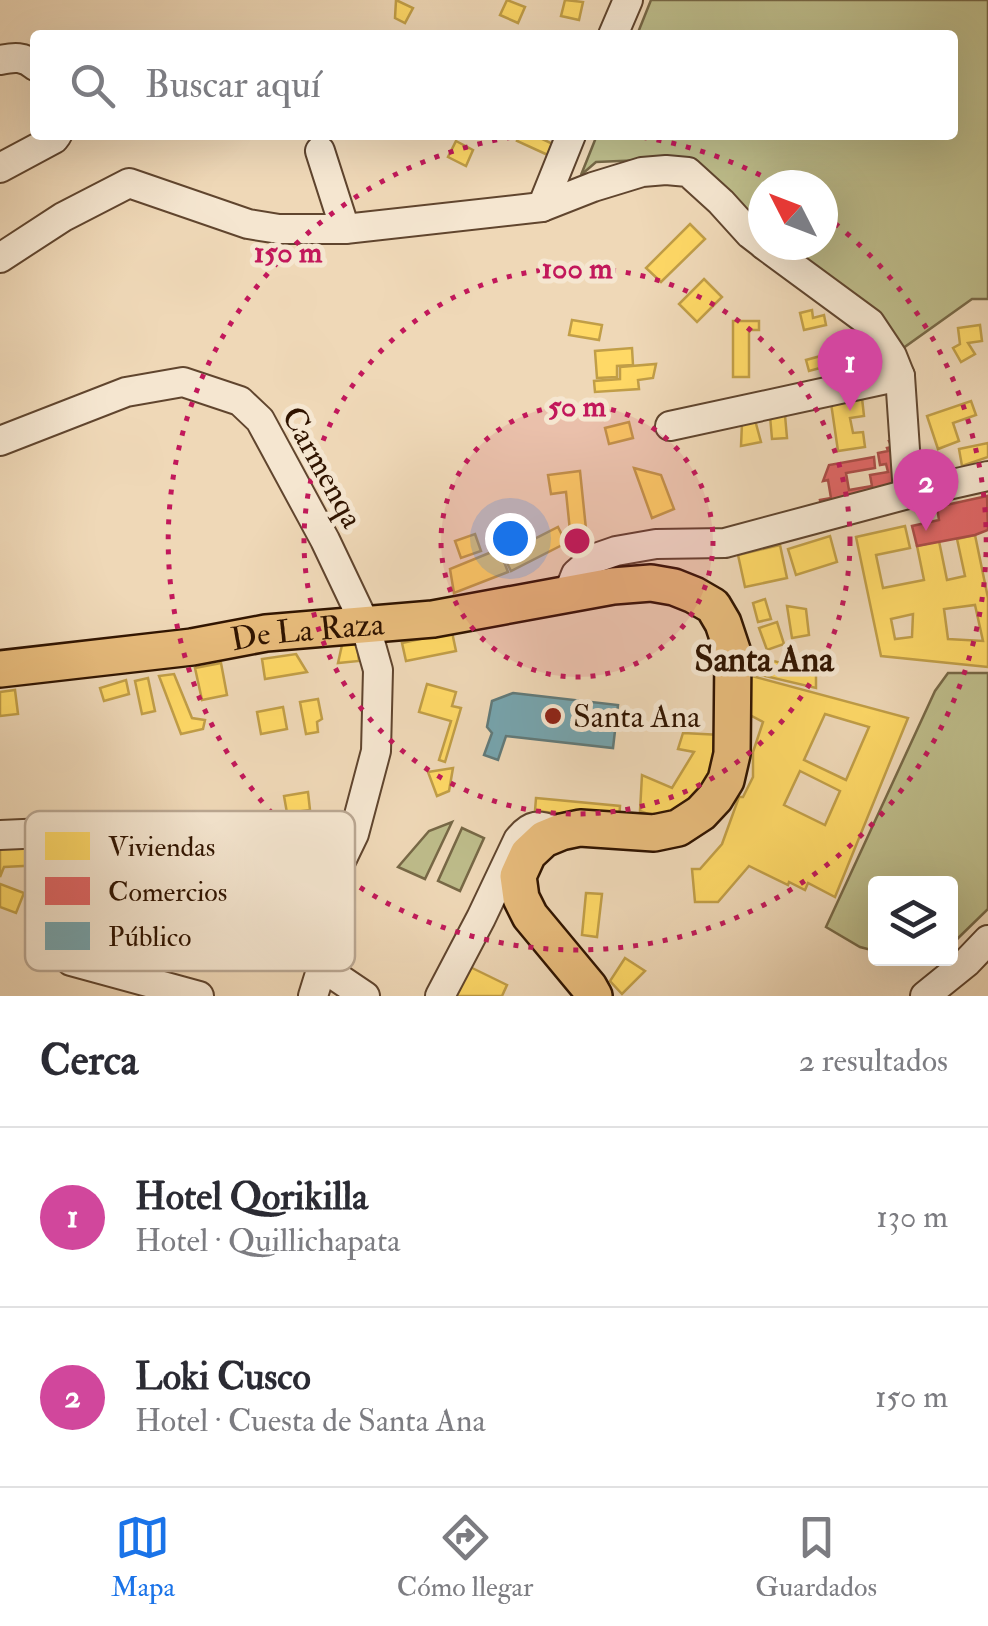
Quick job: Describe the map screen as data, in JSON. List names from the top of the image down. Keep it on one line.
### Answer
{"streets":{"main road":["De La Raza"],"street":["Carmenqa"]},"crossings":[["Carmenqa","De La Raza"]],"districts":["Santa Ana"],"places":["Santa Ana"],"legend":["Viviendas","Comercios","Público"],"north":"top left","page":{"search":"Buscar aquí","pins":["1","2"],"heading":["Cerca","2 resultados"],"list":[{"mark":"1","name":"Hotel Qorikilla","note":"Hotel · Quillichapata","value":"130 m"},{"mark":"2","name":"Loki Cusco","note":"Hotel · Cuesta de Santa Ana","value":"150 m"}],"nav":["Mapa","Cómo llegar","Guardados"]},"rings":["150 m","100 m","50 m"]}
